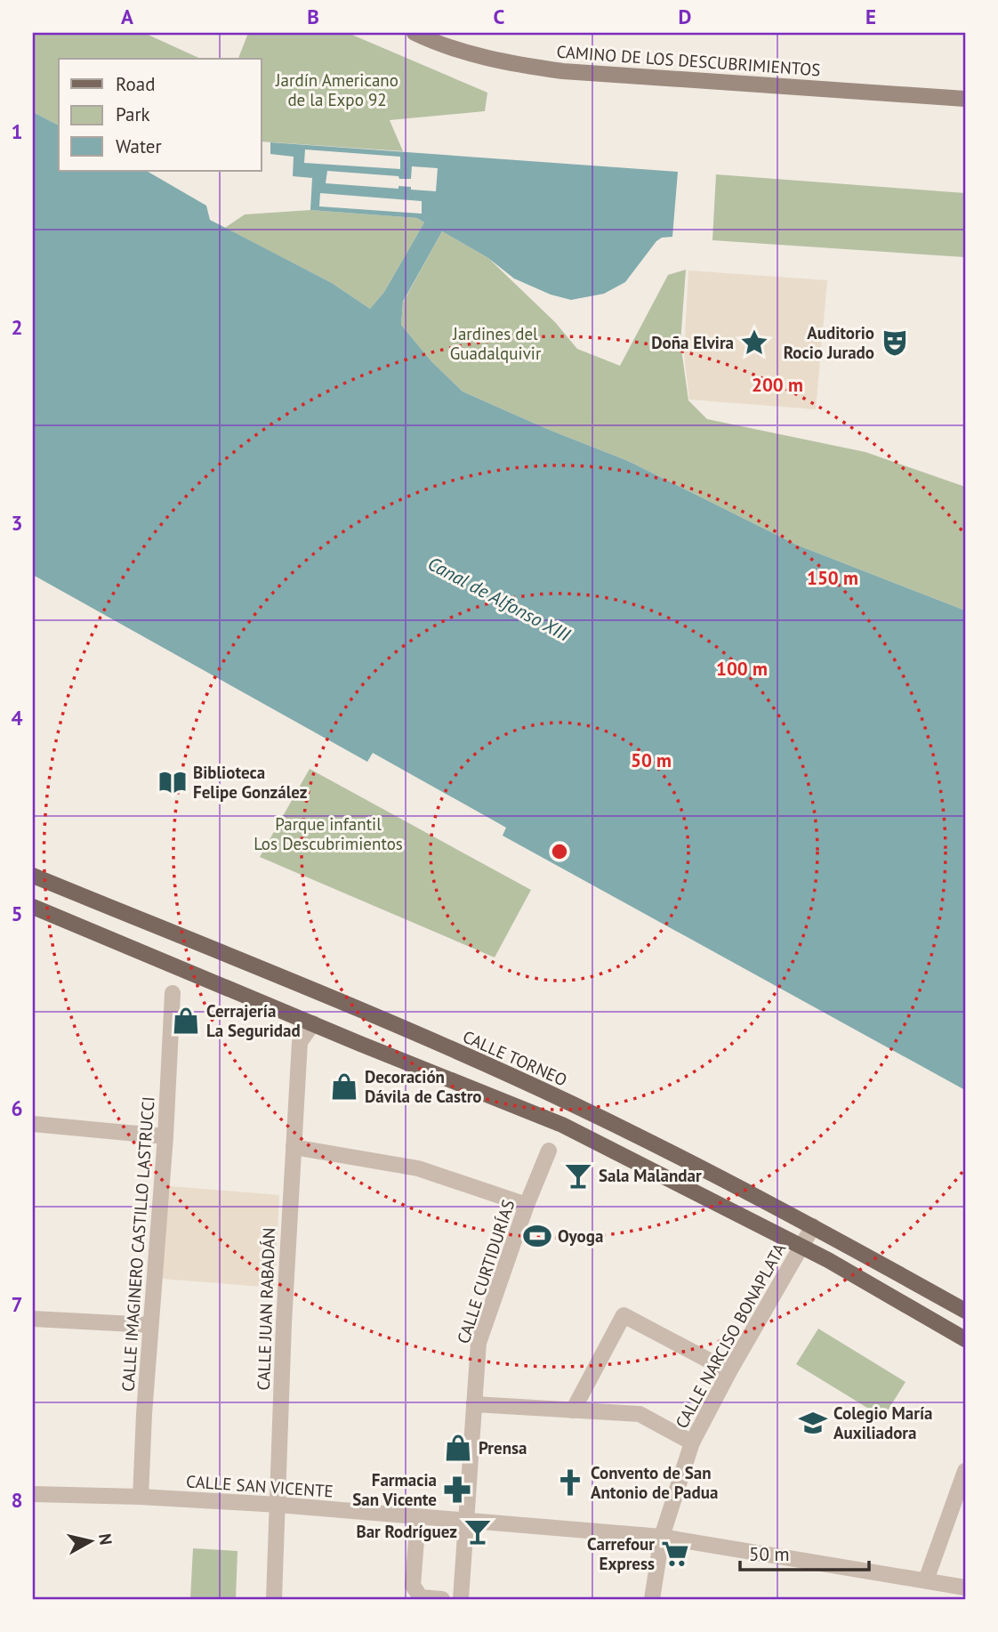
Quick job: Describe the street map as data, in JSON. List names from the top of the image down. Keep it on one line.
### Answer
{"streets":{"main road":["CALLE TORNEO"],"street":["CAMINO DE LOS DESCUBRIMIENTOS","CALLE IMAGINERO CASTILLO LASTRUCCI","CALLE CURTIDURÍAS","CALLE JUAN RABADÁN","CALLE NARCISO BONAPLATA","CALLE SAN VICENTE"]},"crossings":[["CALLE TORNEO","CALLE NARCISO BONAPLATA"],["CALLE IMAGINERO CASTILLO LASTRUCCI","CALLE SAN VICENTE"],["CALLE CURTIDURÍAS","CALLE SAN VICENTE"],["CALLE JUAN RABADÁN","CALLE SAN VICENTE"],["CALLE NARCISO BONAPLATA","CALLE SAN VICENTE"]],"water":["Canal de Alfonso XIII"],"parks":["Jardín Americano de la Expo 92","Jardines del Guadalquivir","Parque infantil Los Descubrimientos"],"places":{"place":["Doña Elvira"],"theatre":["Auditorio Rocio Jurado"],"library":["Biblioteca Felipe González"],"shop":["Cerrajería La Seguridad","Decoración Dávila de Castro","Prensa"],"bar":["Sala Malandar","Bar Rodríguez"],"sports":["Oyoga"],"school or university":["Colegio María Auxiliadora"],"church":["Convento de San Antonio de Padua"],"pharmacy":["Farmacia San Vicente"],"supermarket":["Carrefour Express"]},"legend":["Road","Park","Water"],"scale_bar":"50 m","north":"right","grid":{"columns":["A","B","C","D","E"],"rows":["1","2","3","4","5","6","7","8"]},"rings":["200 m","150 m","100 m","50 m"]}
